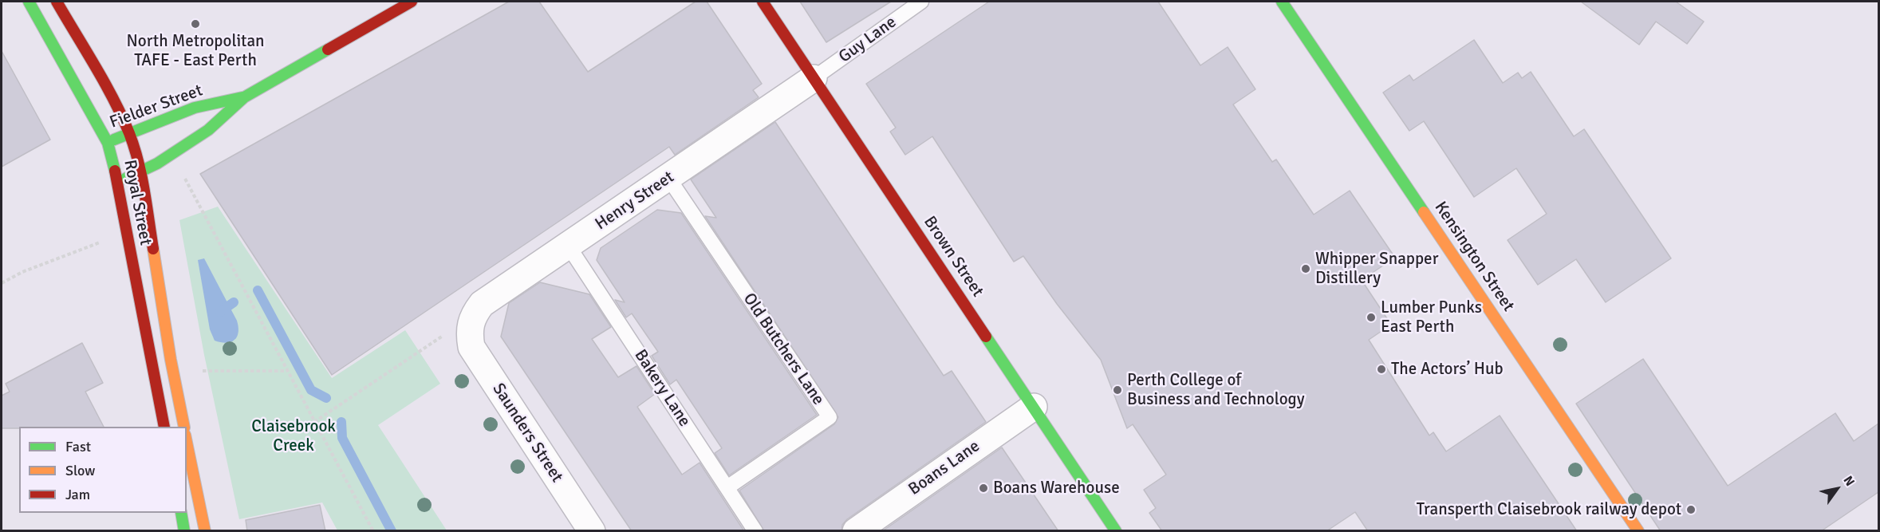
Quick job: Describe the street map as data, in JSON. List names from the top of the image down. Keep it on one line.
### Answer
{"streets":{"street":["Fielder Street","Henry Street","Royal Street","Brown Street","Kensington Street","Saunders Street","Boans Lane"],"lane":["Guy Lane","Old Butchers Lane","Bakery Lane"]},"crossings":[["Guy Lane","Henry Street"],["Guy Lane","Brown Street"],["Fielder Street","Royal Street"],["Henry Street","Brown Street"],["Henry Street","Old Butchers Lane"],["Henry Street","Bakery Lane"],["Henry Street","Saunders Street"],["Brown Street","Boans Lane"],["Old Butchers Lane","Bakery Lane"]],"parks":["Claisebrook Creek"],"places":["North Metropolitan TAFE - East Perth","Whipper Snapper Distillery","Lumber Punks East Perth","The Actors’ Hub","Perth College of Business and Technology","Boans Warehouse","Transperth Claisebrook railway depot"],"legend":["Fast","Slow","Jam"],"north":"top right"}
